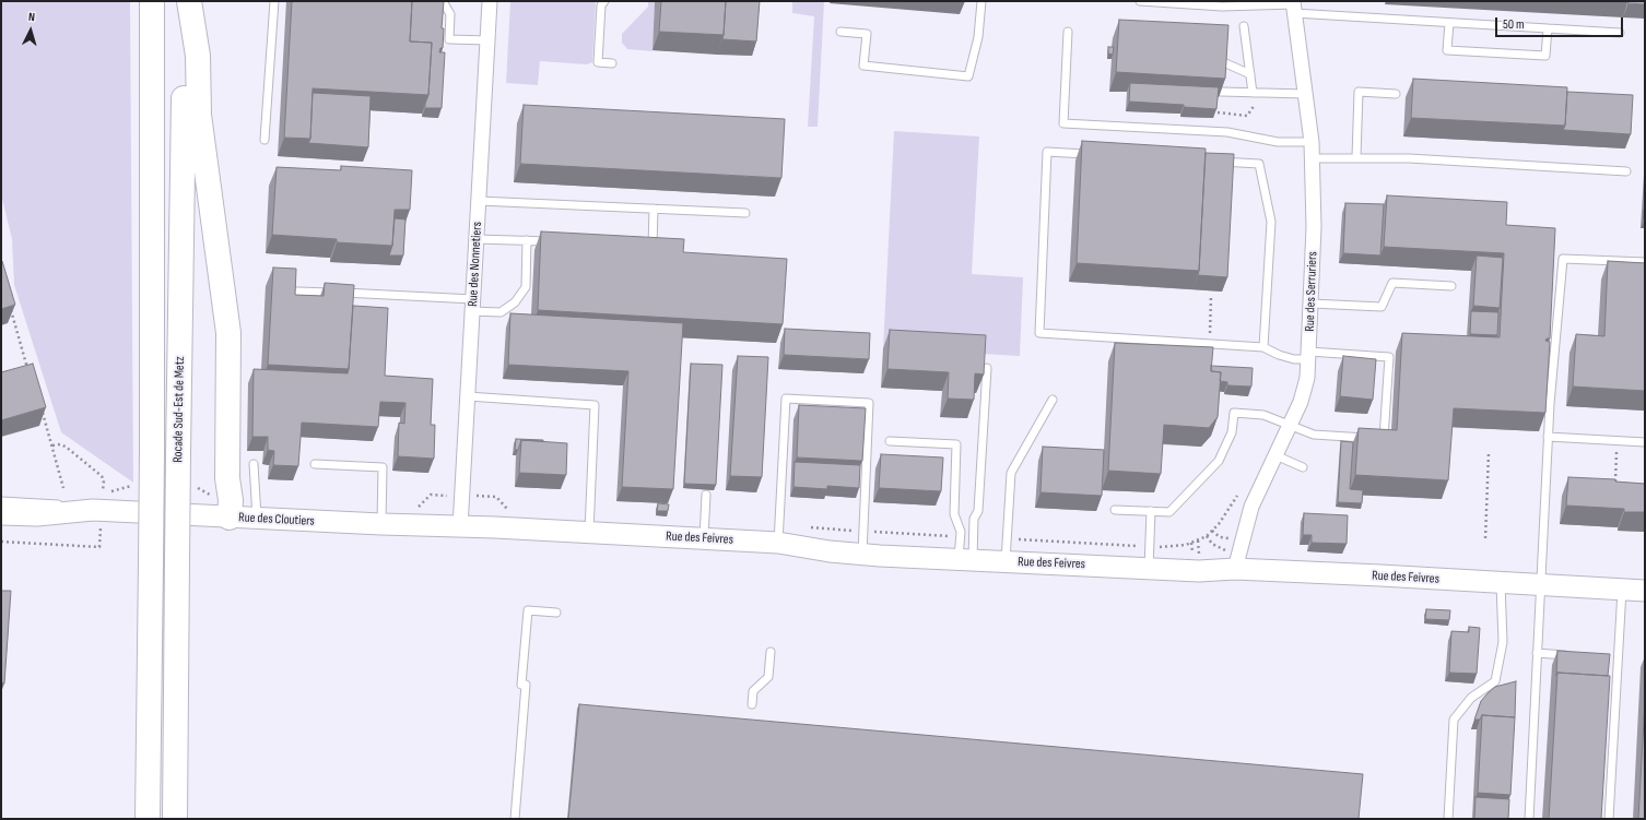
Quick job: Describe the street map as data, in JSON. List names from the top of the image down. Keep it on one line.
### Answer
{"streets":{"highway":["Rocade Sud-Est de Metz"],"street":["Rue des Nonnetiers","Rue des Serruriers","Rue des Cloutiers","Rue des Feivres"]},"crossings":[["Rue des Nonnetiers","Rue des Cloutiers"],["Rue des Nonnetiers","Rue des Feivres"],["Rue des Serruriers","Rue des Feivres"],["Rue des Cloutiers","Rue des Feivres"]],"scale_bar":"50 m","north":"top"}
